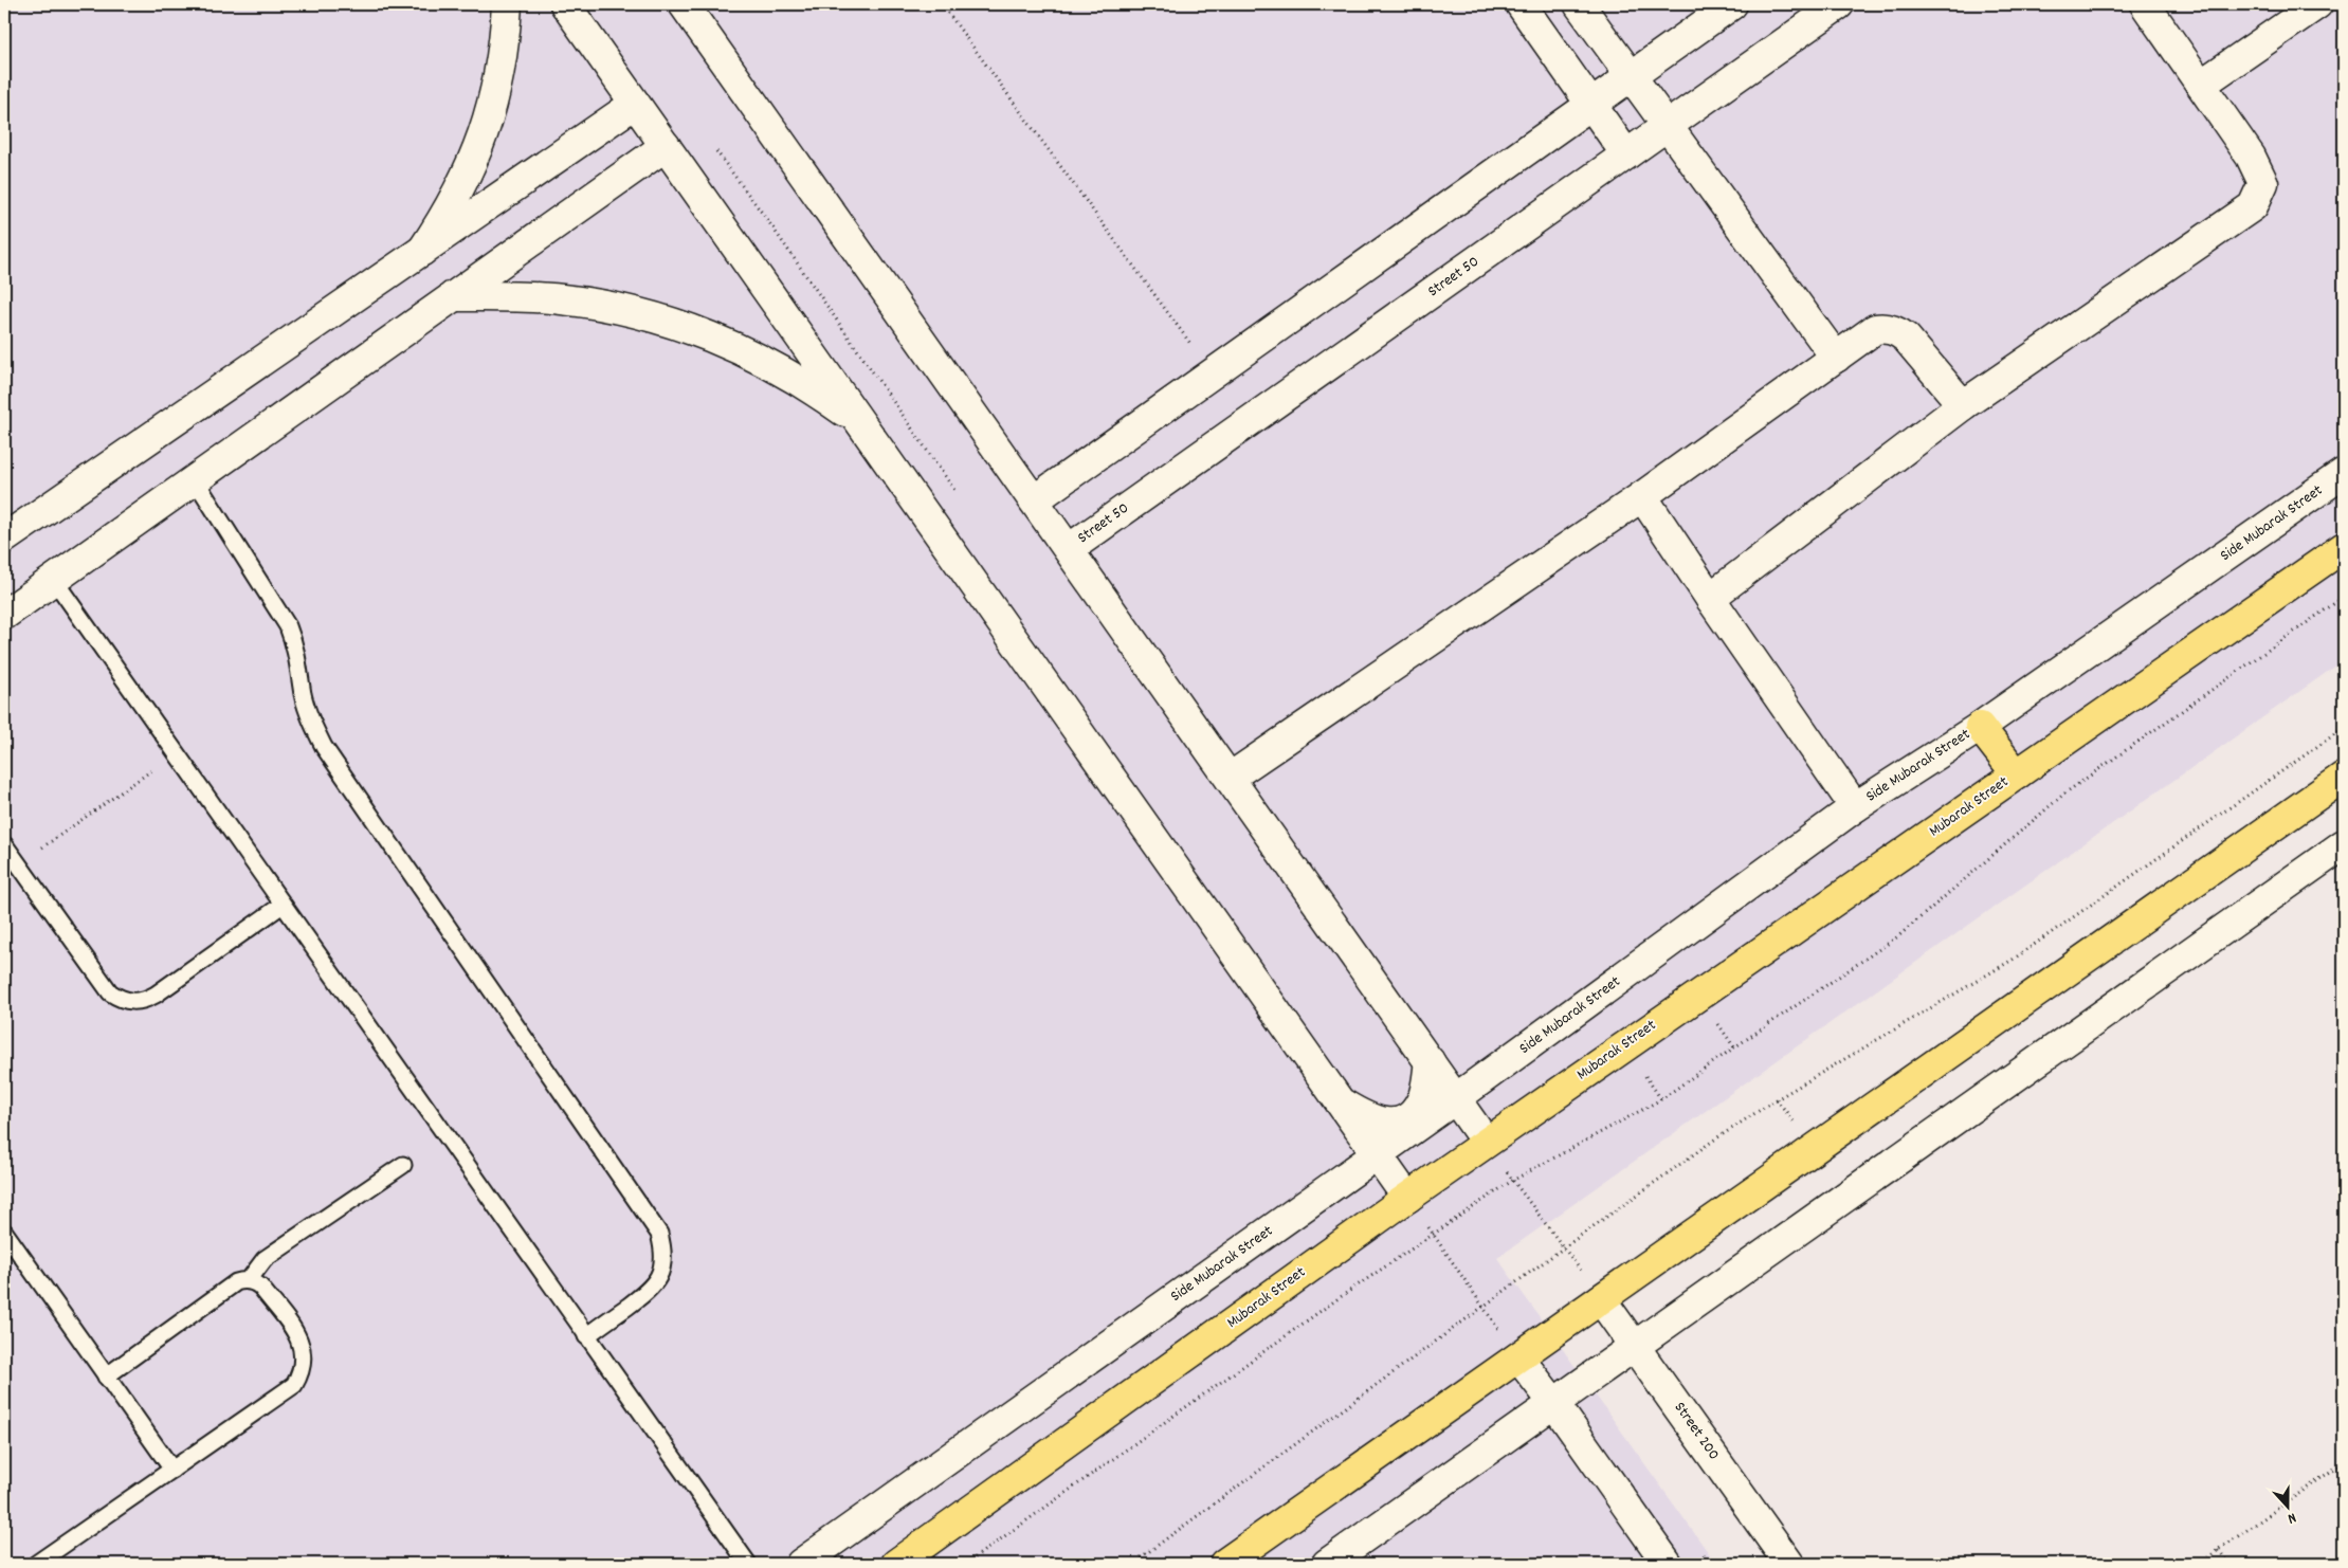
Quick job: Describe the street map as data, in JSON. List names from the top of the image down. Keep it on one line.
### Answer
{"streets":{"main road":["Street 50","Side Mubarak Street","Mubarak Street","Street 200"]},"north":"bottom"}
